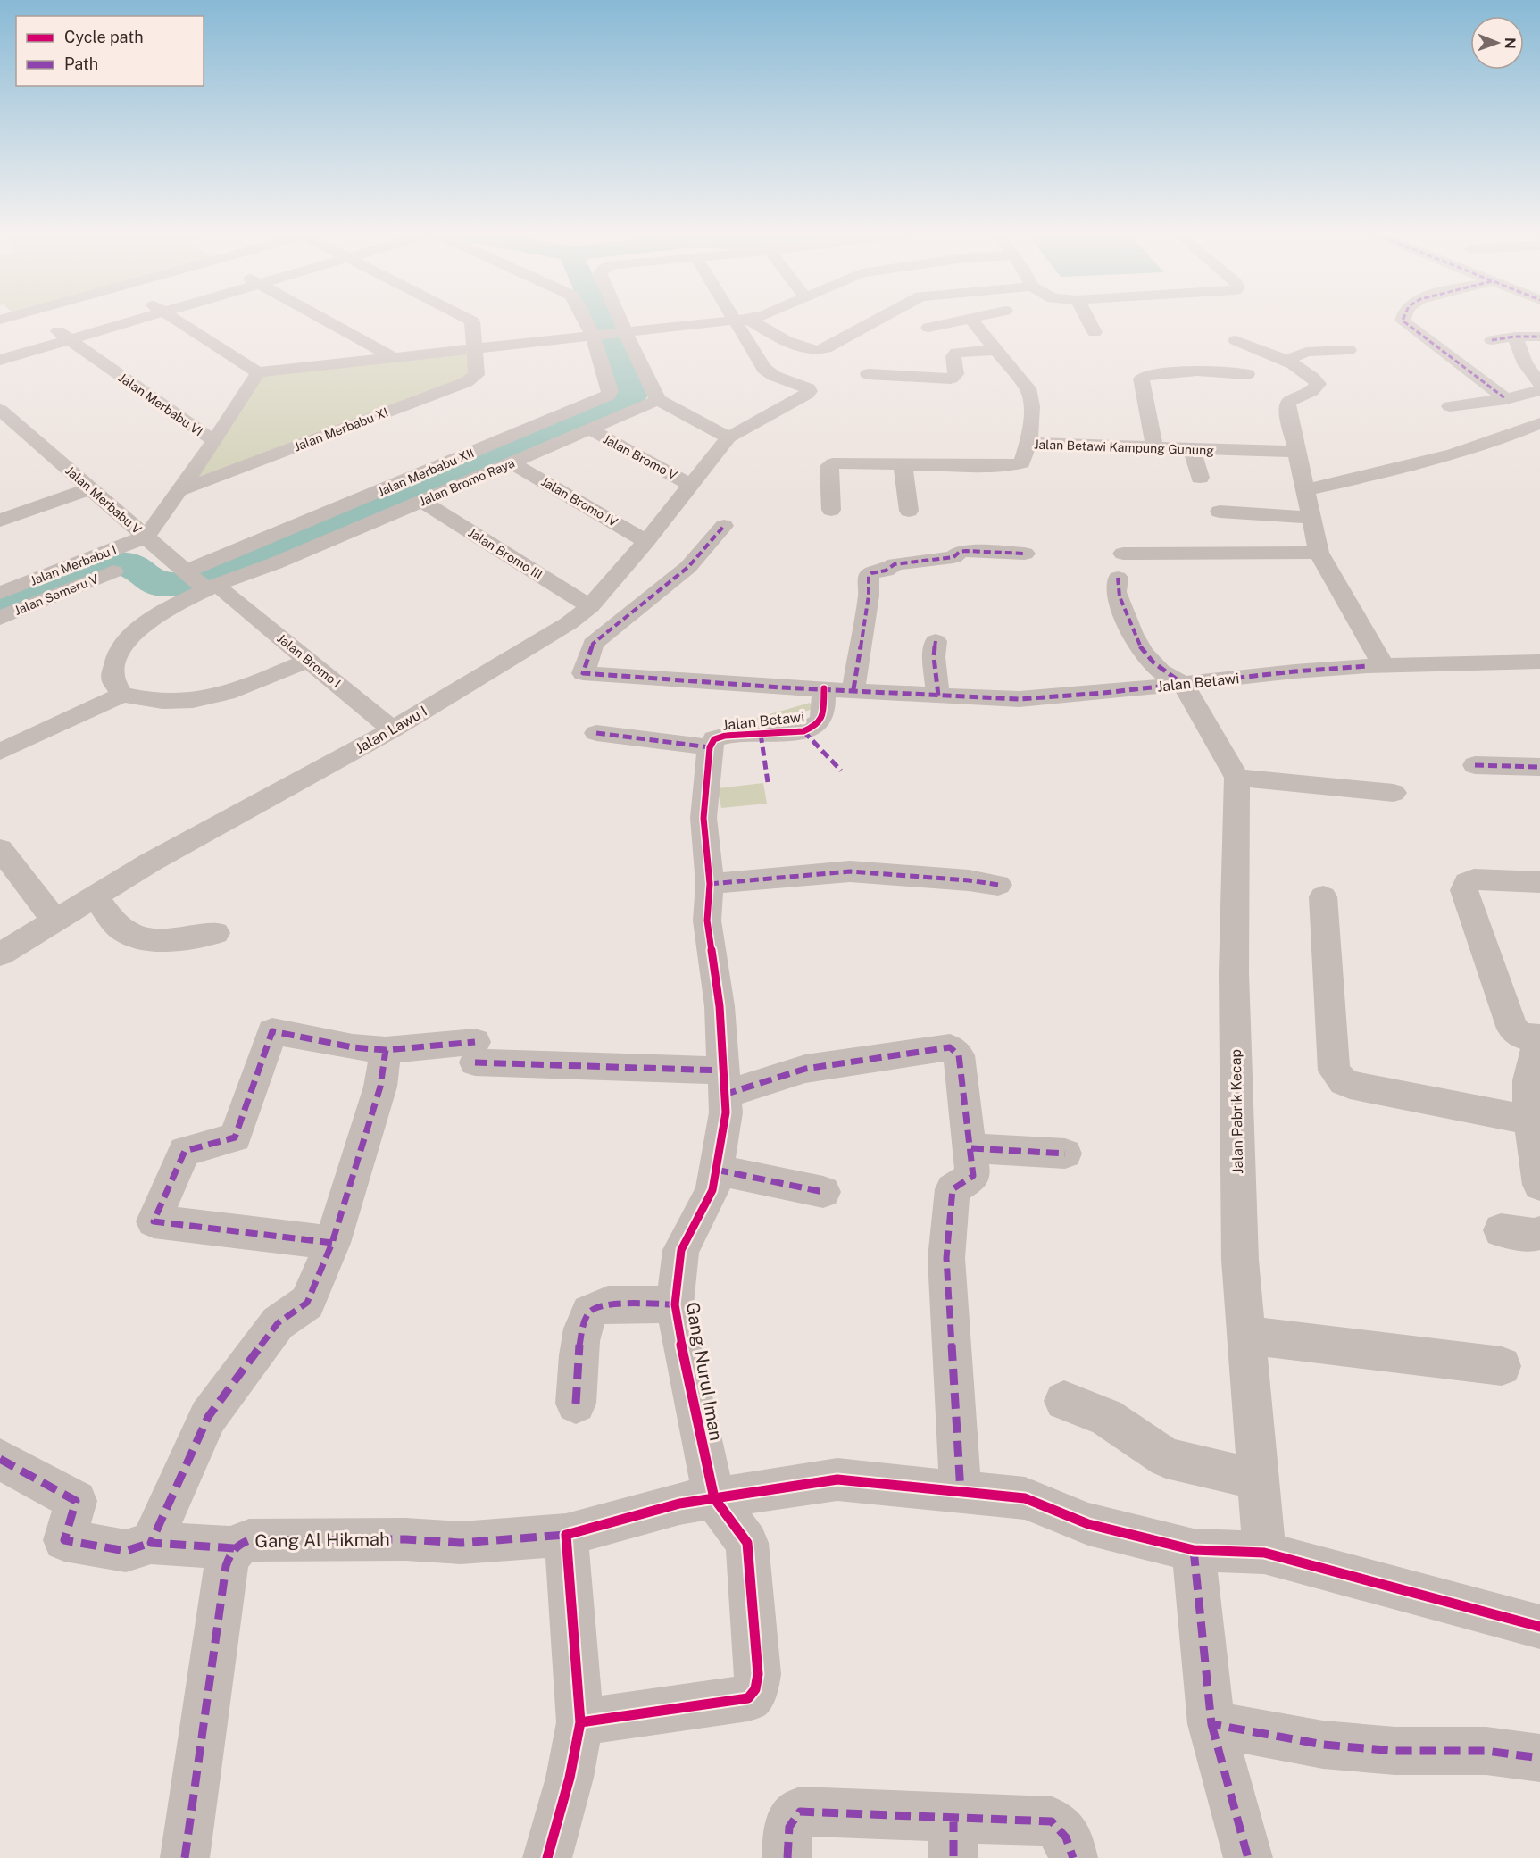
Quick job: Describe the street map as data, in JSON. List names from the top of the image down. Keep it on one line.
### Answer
{"streets":{"street":["Jalan Merbabu VI","Jalan Merbabu XI","Jalan Betawi Kampung Gunung","Jalan Bromo V","Jalan Merbabu XII","Jalan Bromo Raya","Jalan Merbabu V","Jalan Bromo IV","Jalan Bromo III","Jalan Merbabu I","Jalan Semeru V","Jalan Bromo I","Jalan Betawi","Jalan Lawu I","Jalan Pabrik Kecap","Gang Nurul Iman","Gang Al Hikmah"]},"crossings":[["Jalan Bromo V","Jalan Bromo Raya"],["Jalan Bromo V","Jalan Lawu I"],["Jalan Merbabu XII","Jalan Bromo Raya"],["Jalan Merbabu XII","Jalan Merbabu V"],["Jalan Merbabu XII","Jalan Bromo I"],["Jalan Bromo Raya","Jalan Merbabu V"],["Jalan Bromo Raya","Jalan Bromo IV"],["Jalan Bromo Raya","Jalan Bromo III"],["Jalan Bromo Raya","Jalan Bromo I"],["Jalan Merbabu V","Jalan Merbabu I"],["Jalan Merbabu V","Jalan Bromo I"],["Jalan Bromo IV","Jalan Lawu I"],["Jalan Bromo III","Jalan Lawu I"],["Jalan Bromo I","Jalan Lawu I"],["Jalan Betawi","Gang Nurul Iman"]],"legend":["Cycle path","Path"],"north":"right"}
